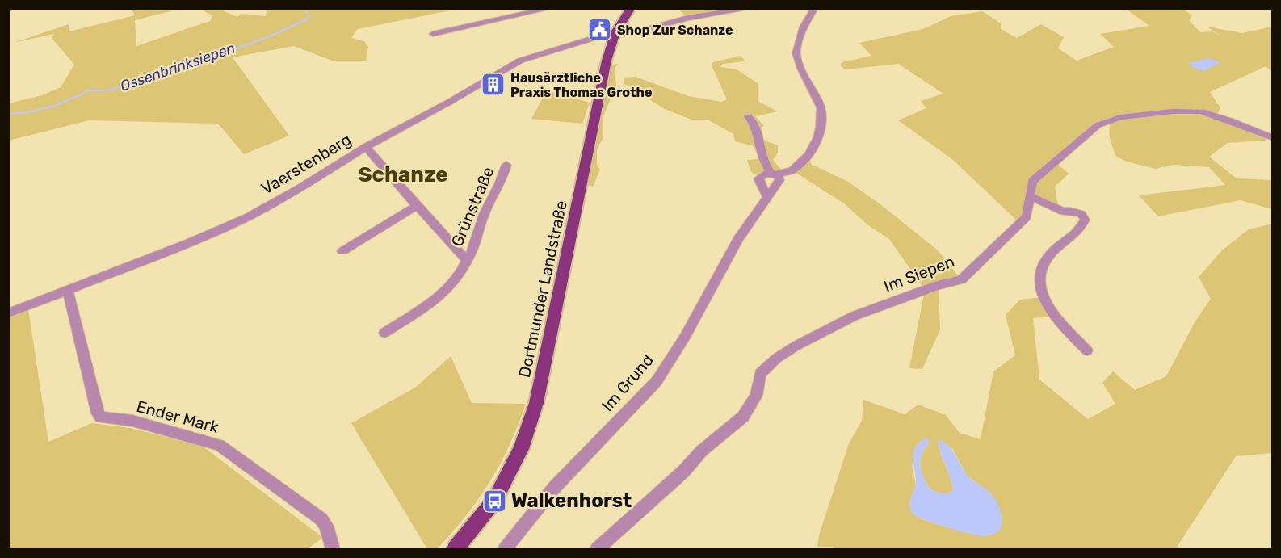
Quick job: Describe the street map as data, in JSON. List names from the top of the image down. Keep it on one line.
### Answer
{"streets":{"main road":["Dortmunder Landstraße"],"street":["Vaerstenberg","Grünstraße","Im Siepen","Im Grund","Ender Mark"]},"crossings":[["Vaerstenberg","Grünstraße"],["Vaerstenberg","Dortmunder Landstraße"],["Vaerstenberg","Ender Mark"]],"districts":["Schanze"],"water":["Ossenbrinksiepen"],"places":{"public building":["Shop Zur Schanze"],"building":["Hausärztliche Praxis Thomas Grothe"],"bus stop":["Walkenhorst"]}}
